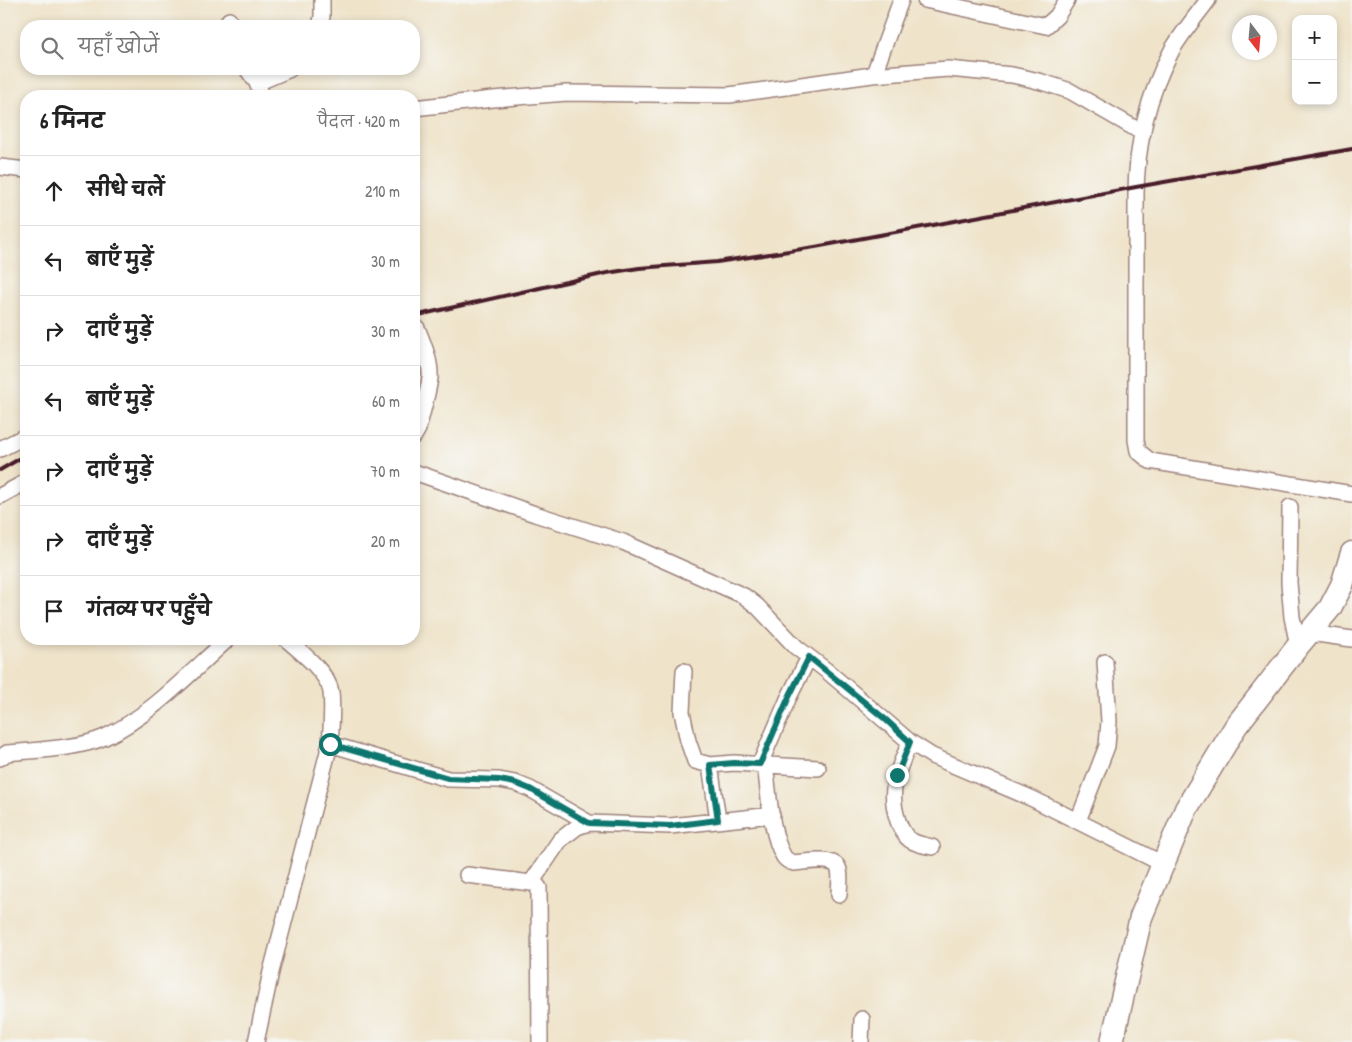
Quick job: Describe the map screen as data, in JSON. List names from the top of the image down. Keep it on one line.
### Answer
{"north":"bottom","page":{"map_buttons":["+","−"],"search":"यहाँ खोजें","heading":["6 मिनट","पैदल · 420 m"],"list":[["सीधे चलें","210 m"],["बाएँ मुड़ें","30 m"],["दाएँ मुड़ें","30 m"],["बाएँ मुड़ें","60 m"],["दाएँ मुड़ें","70 m"],["दाएँ मुड़ें","20 m"],"गंतव्य पर पहुँचे"]}}
